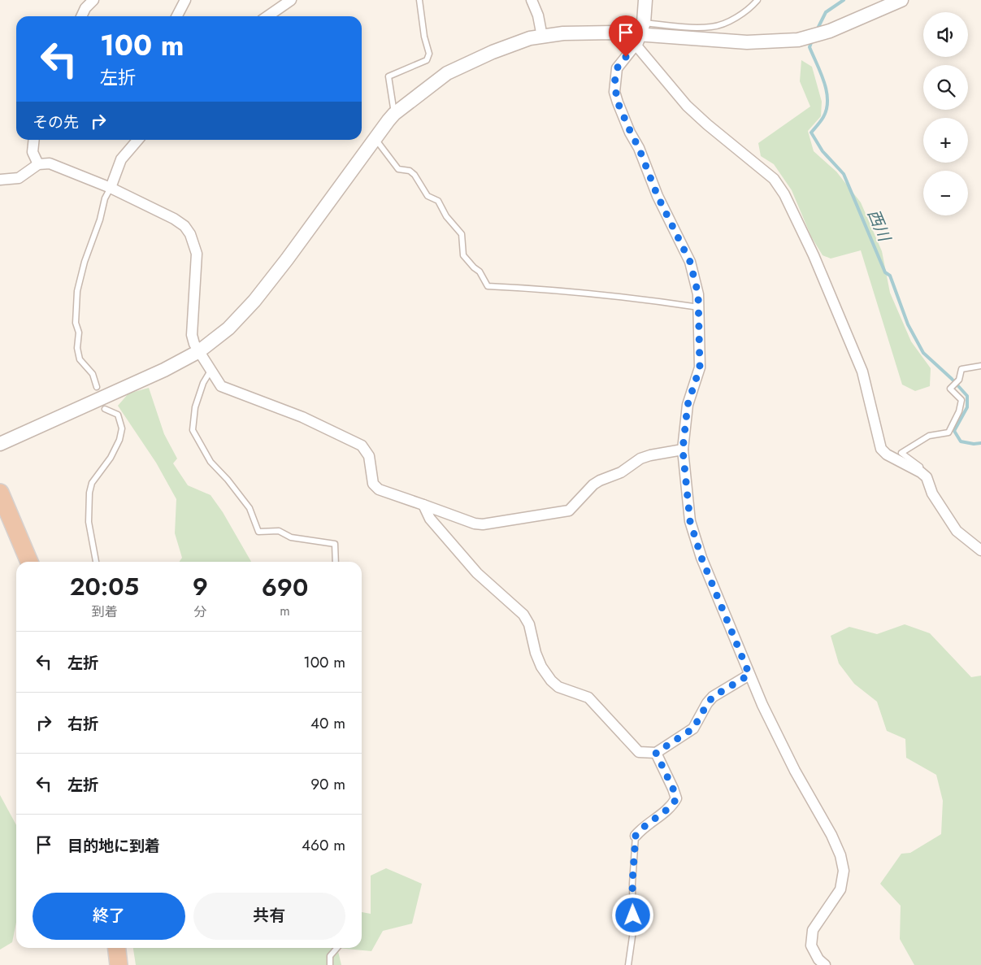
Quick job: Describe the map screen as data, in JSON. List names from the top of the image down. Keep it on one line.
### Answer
{"water":["西川"],"page":{"map_buttons":["+","−"],"turn":["100 m","左折"],"then":"その先","eta":["20:05","到着","9","分","690","m"],"list":[{"name":"左折","value":"100 m"},{"name":"右折","value":"40 m"},{"name":"左折","value":"90 m"},{"name":"目的地に到着","value":"460 m"}],"buttons":["終了","共有"]}}
